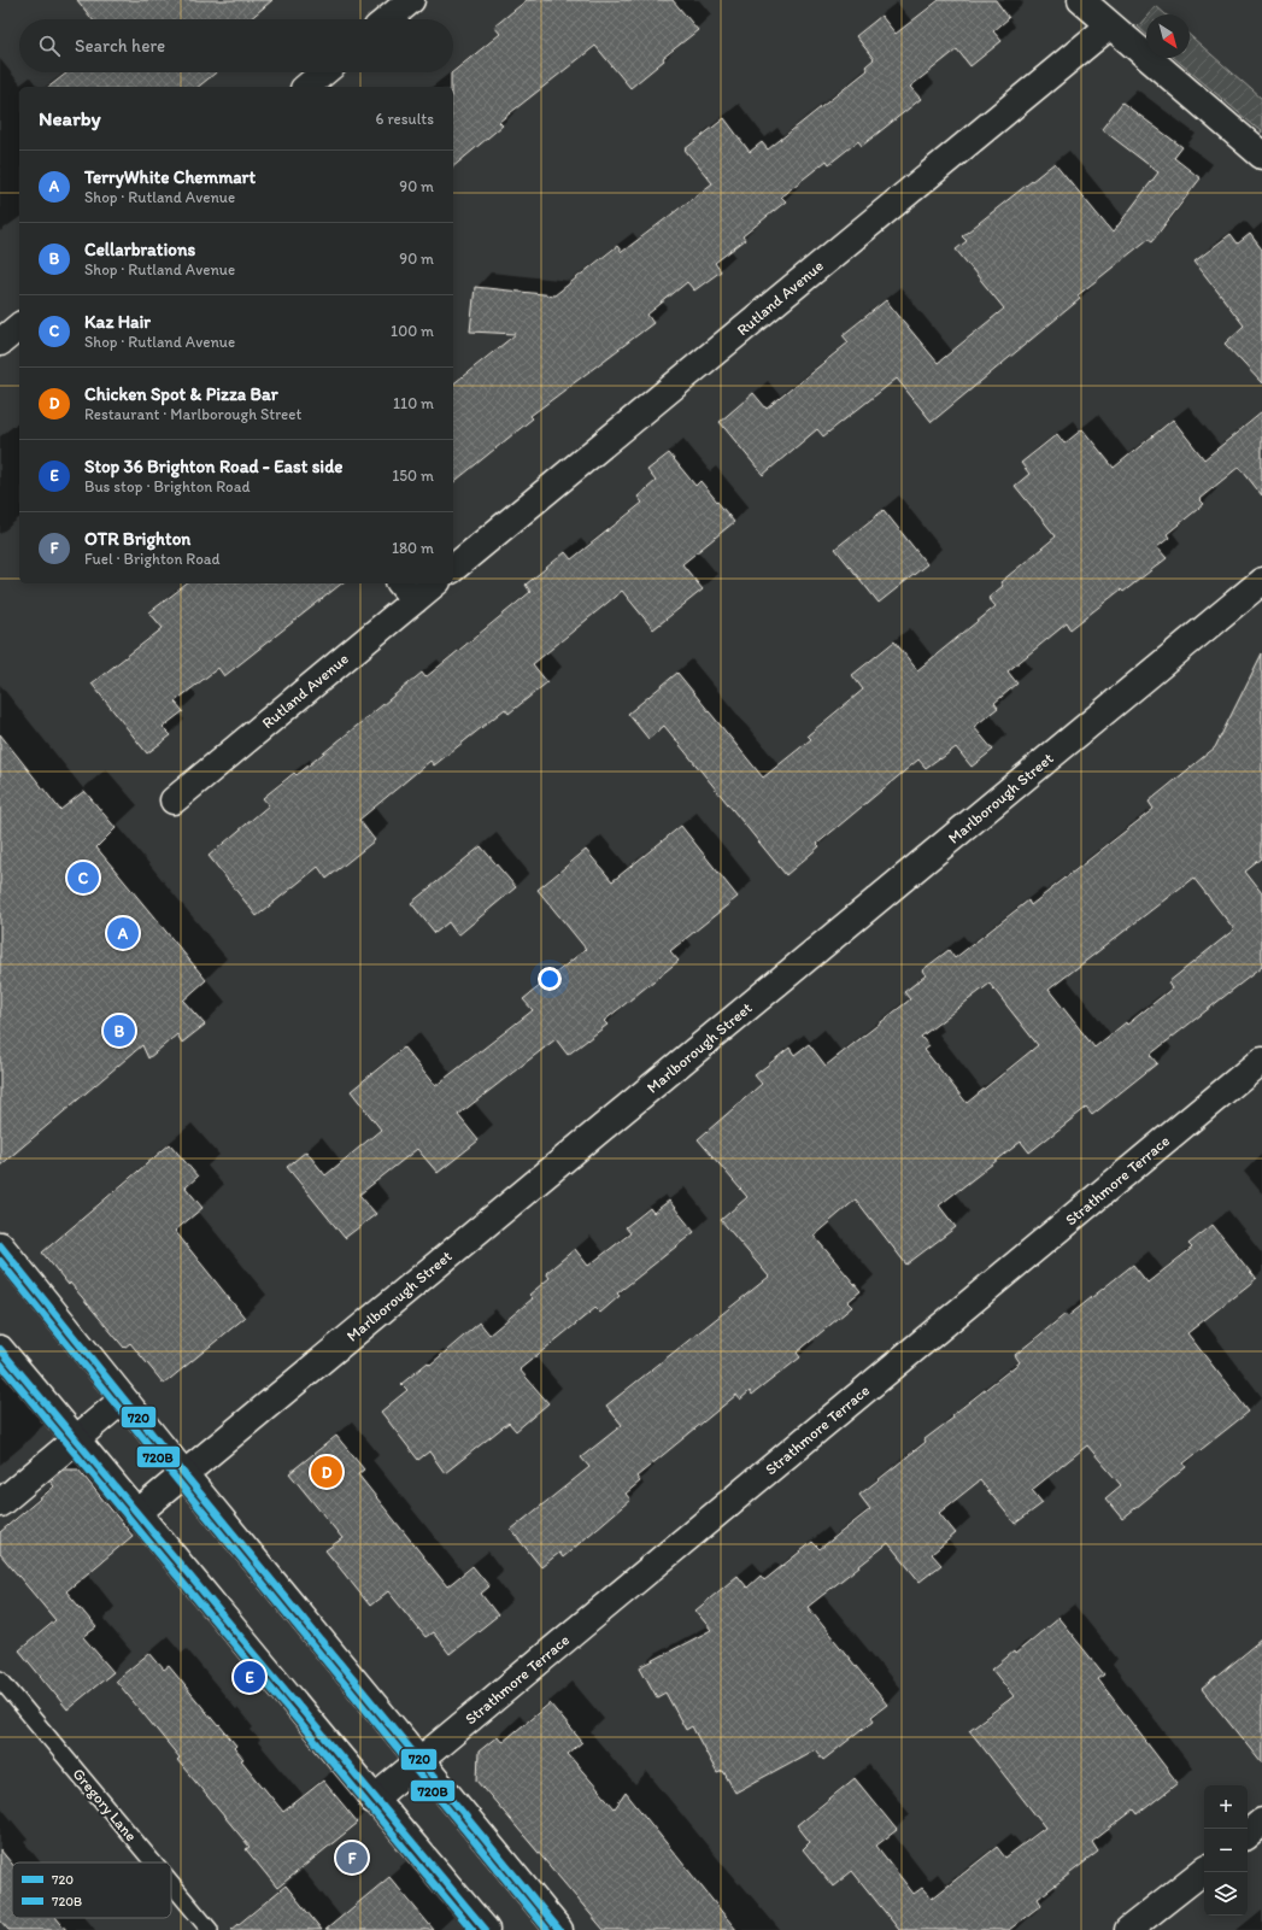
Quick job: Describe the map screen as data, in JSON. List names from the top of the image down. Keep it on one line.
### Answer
{"streets":{"street":["Rutland Avenue","Marlborough Street","Strathmore Terrace"],"lane":["Gregory Lane"]},"lines":["transit line 720","transit line 720B"],"legend":["720","720B"],"north":"bottom right","page":{"search":"Search here","heading":["Nearby","6 results"],"list":[{"mark":"A","name":"TerryWhite Chemmart","note":"Shop · Rutland Avenue","value":"90 m"},{"mark":"B","name":"Cellarbrations","note":"Shop · Rutland Avenue","value":"90 m"},{"mark":"C","name":"Kaz Hair","note":"Shop · Rutland Avenue","value":"100 m"},{"mark":"D","name":"Chicken Spot & Pizza Bar","note":"Restaurant · Marlborough Street","value":"110 m"},{"mark":"E","name":"Stop 36 Brighton Road - East side","note":"Bus stop · Brighton Road","value":"150 m"},{"mark":"F","name":"OTR Brighton","note":"Fuel · Brighton Road","value":"180 m"}],"pins":["C","A","B","D","E","F"],"map_buttons":["+","−"]}}
